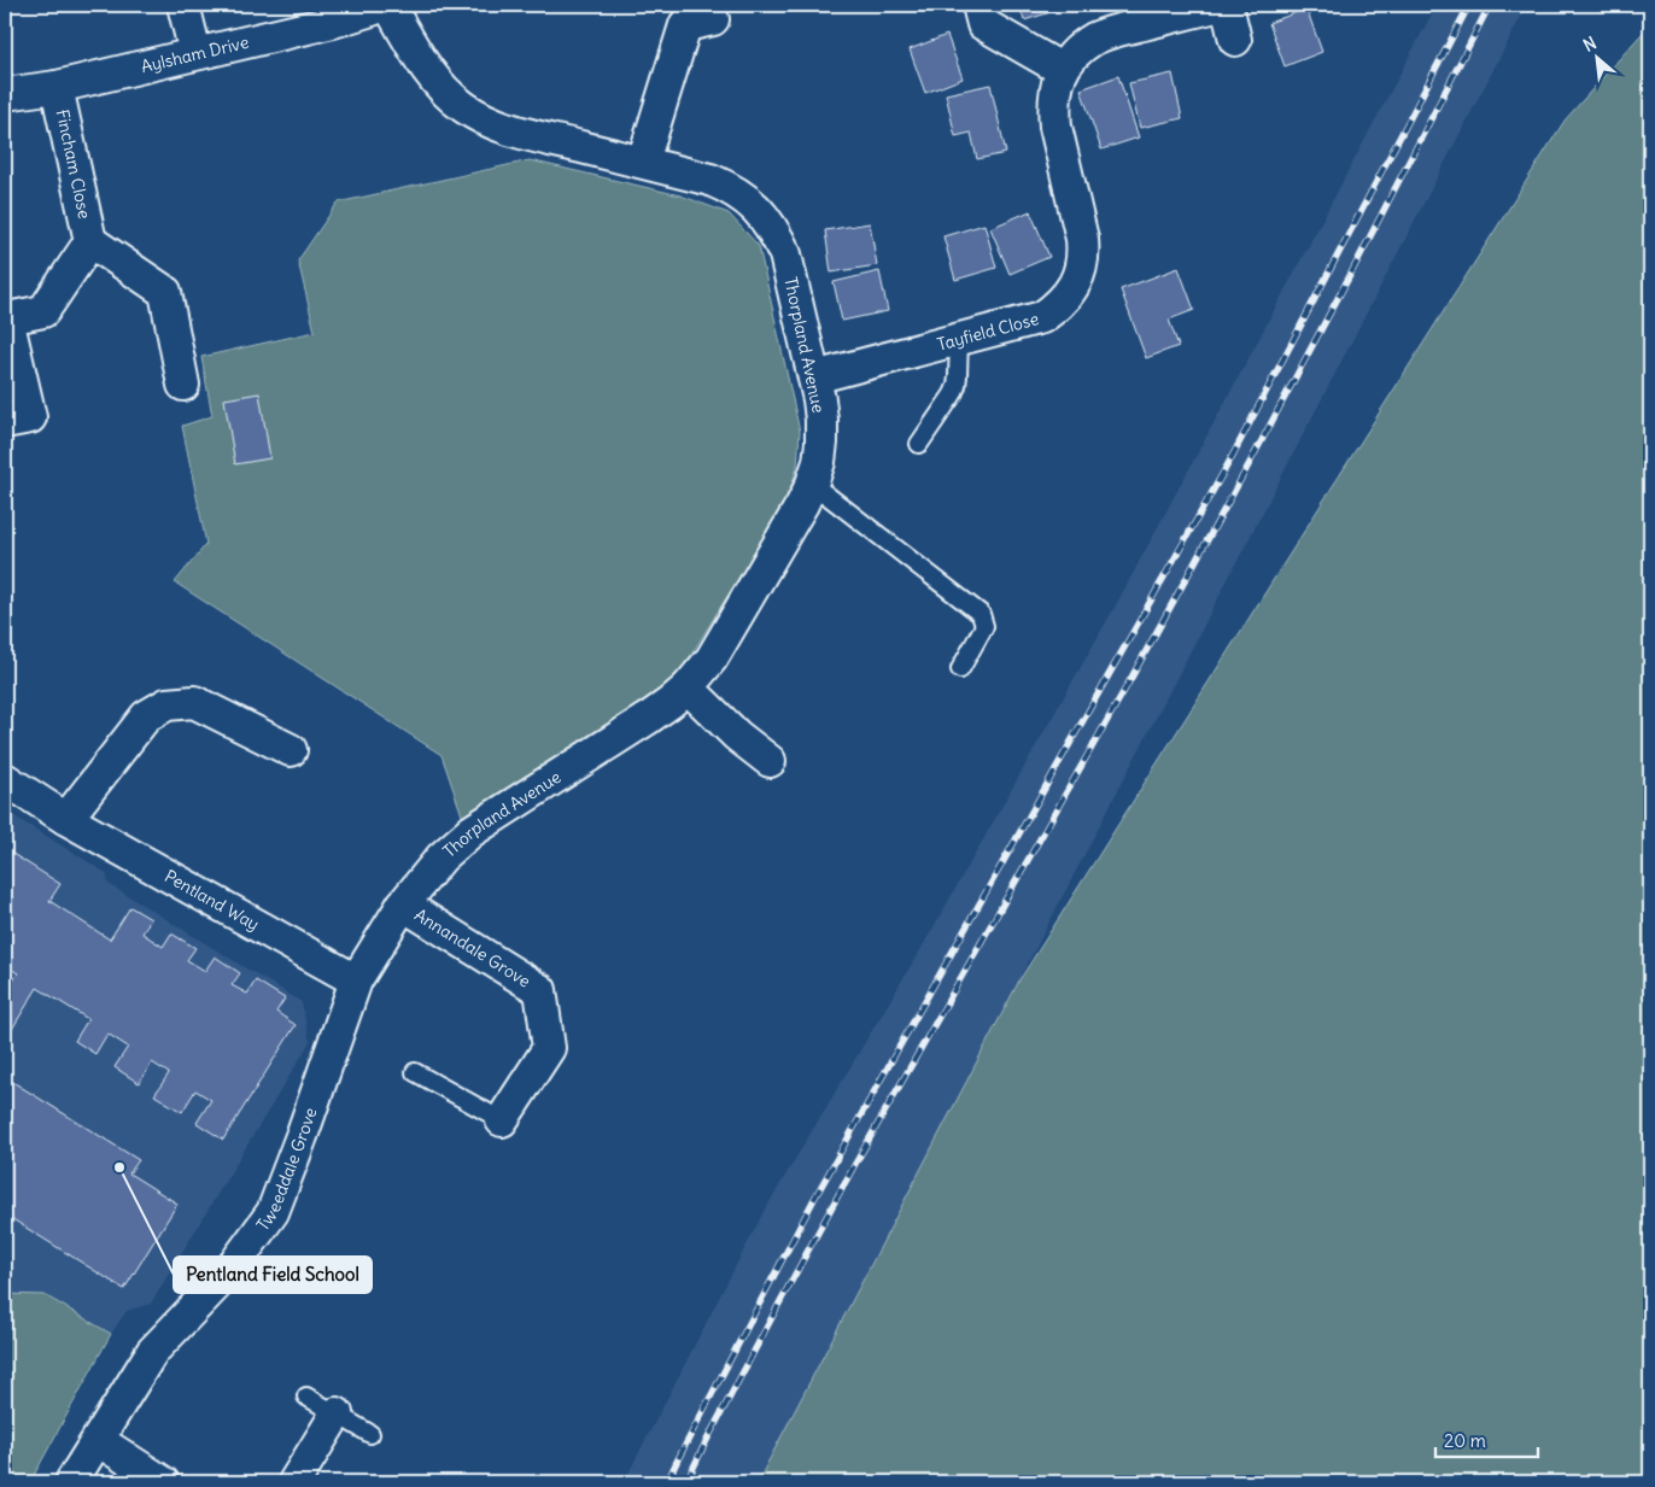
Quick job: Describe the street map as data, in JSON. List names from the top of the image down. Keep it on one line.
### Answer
{"streets":{"street":["Aylsham Drive","Fincham Close","Tayfield Close","Thorpland Avenue","Pentland Way","Annandale Grove","Tweeddale Grove"]},"crossings":[["Aylsham Drive","Fincham Close"],["Aylsham Drive","Thorpland Avenue"],["Tayfield Close","Thorpland Avenue"],["Thorpland Avenue","Pentland Way"],["Thorpland Avenue","Annandale Grove"],["Thorpland Avenue","Tweeddale Grove"],["Pentland Way","Tweeddale Grove"]],"places":["Pentland Field School"],"scale_bar":"20 m","north":"top left"}
